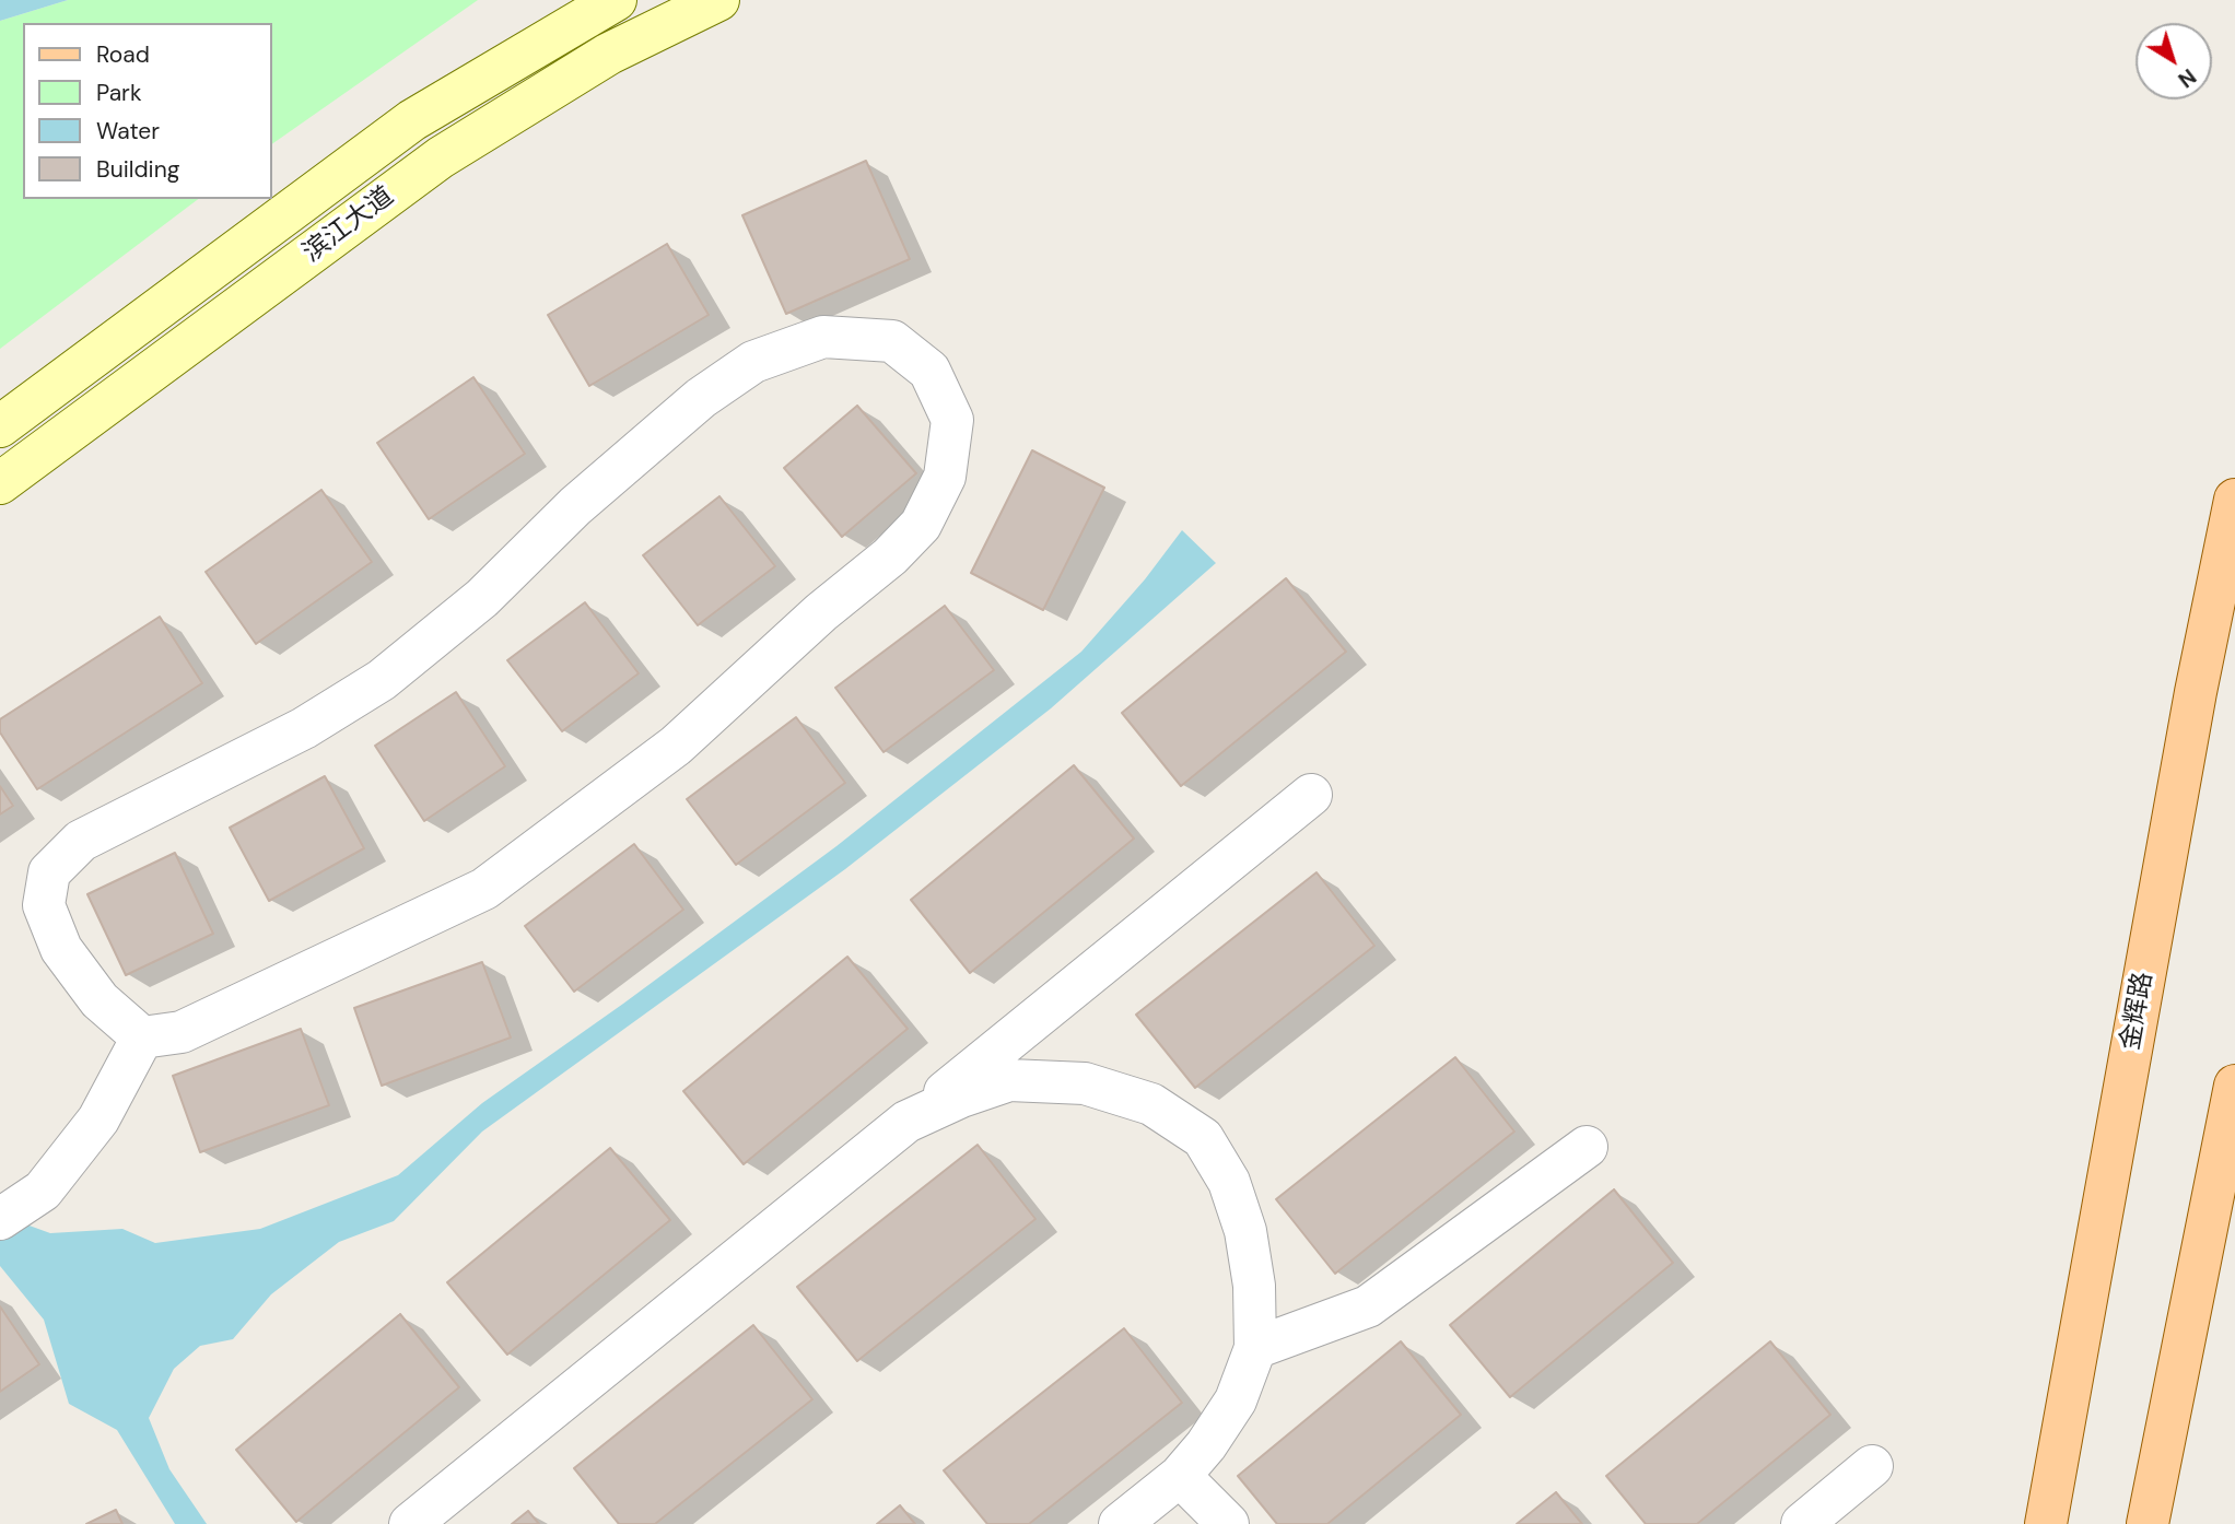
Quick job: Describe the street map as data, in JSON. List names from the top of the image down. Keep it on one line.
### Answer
{"streets":{"main road":["滨江大道","金辉路"]},"legend":["Road","Park","Water","Building"],"north":"bottom right"}
